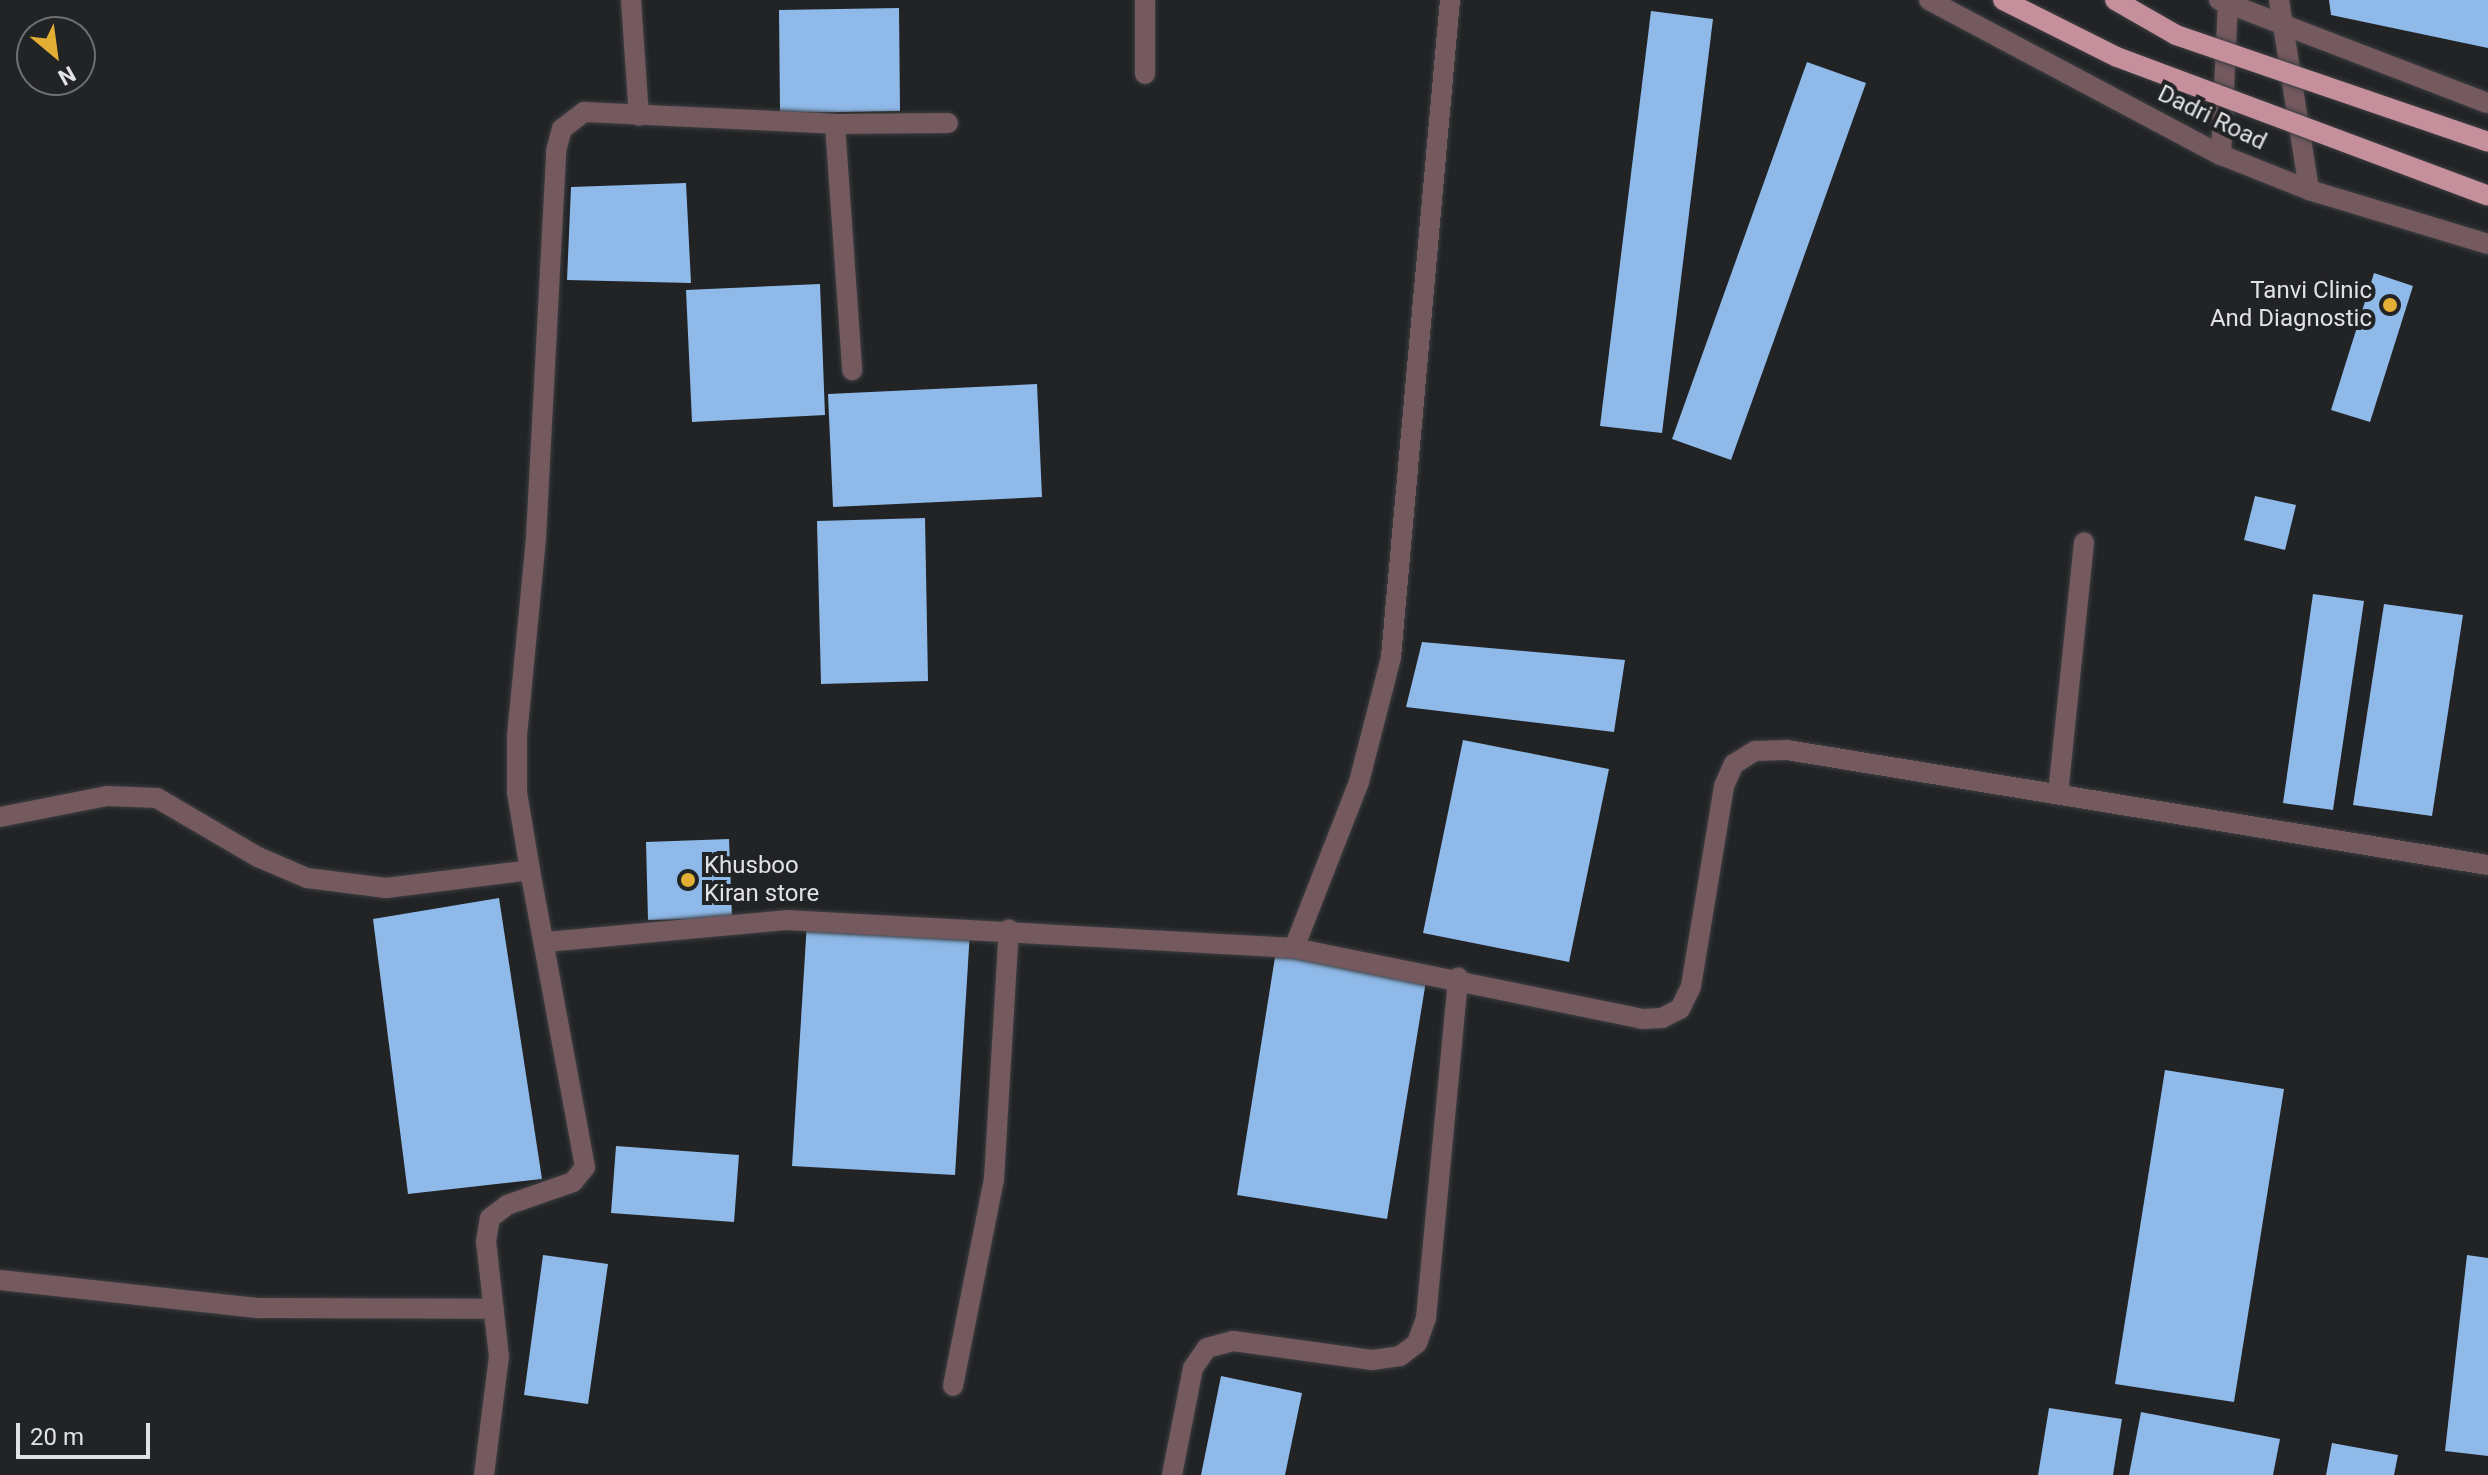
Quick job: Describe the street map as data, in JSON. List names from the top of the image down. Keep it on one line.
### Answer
{"streets":{"street":["Dadri Road"]},"places":["Tanvi Clinic And Diagnostic","Khusboo Kiran store"],"scale_bar":"20 m","north":"bottom right"}
